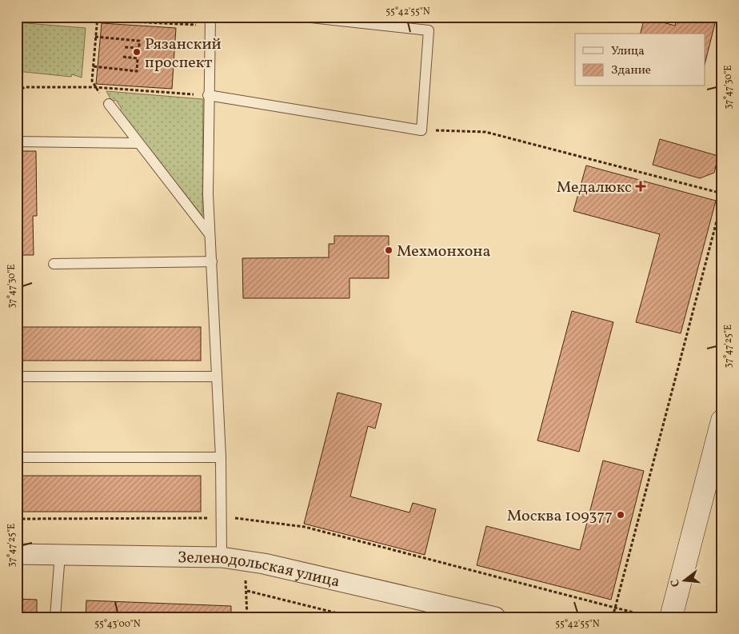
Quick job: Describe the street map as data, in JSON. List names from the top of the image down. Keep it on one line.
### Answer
{"streets":{"street":["Зеленодольская улица"]},"places":{"other":["Рязанский проспект","Мехмонхона","Москва 109377"],"health":["Медалюкс"]},"legend":["Улица","Здание"],"north":"left","coordinates":["55°42'55\"N","37°47'30\"E","37°47'25\"E","55°43'00\"N"]}
